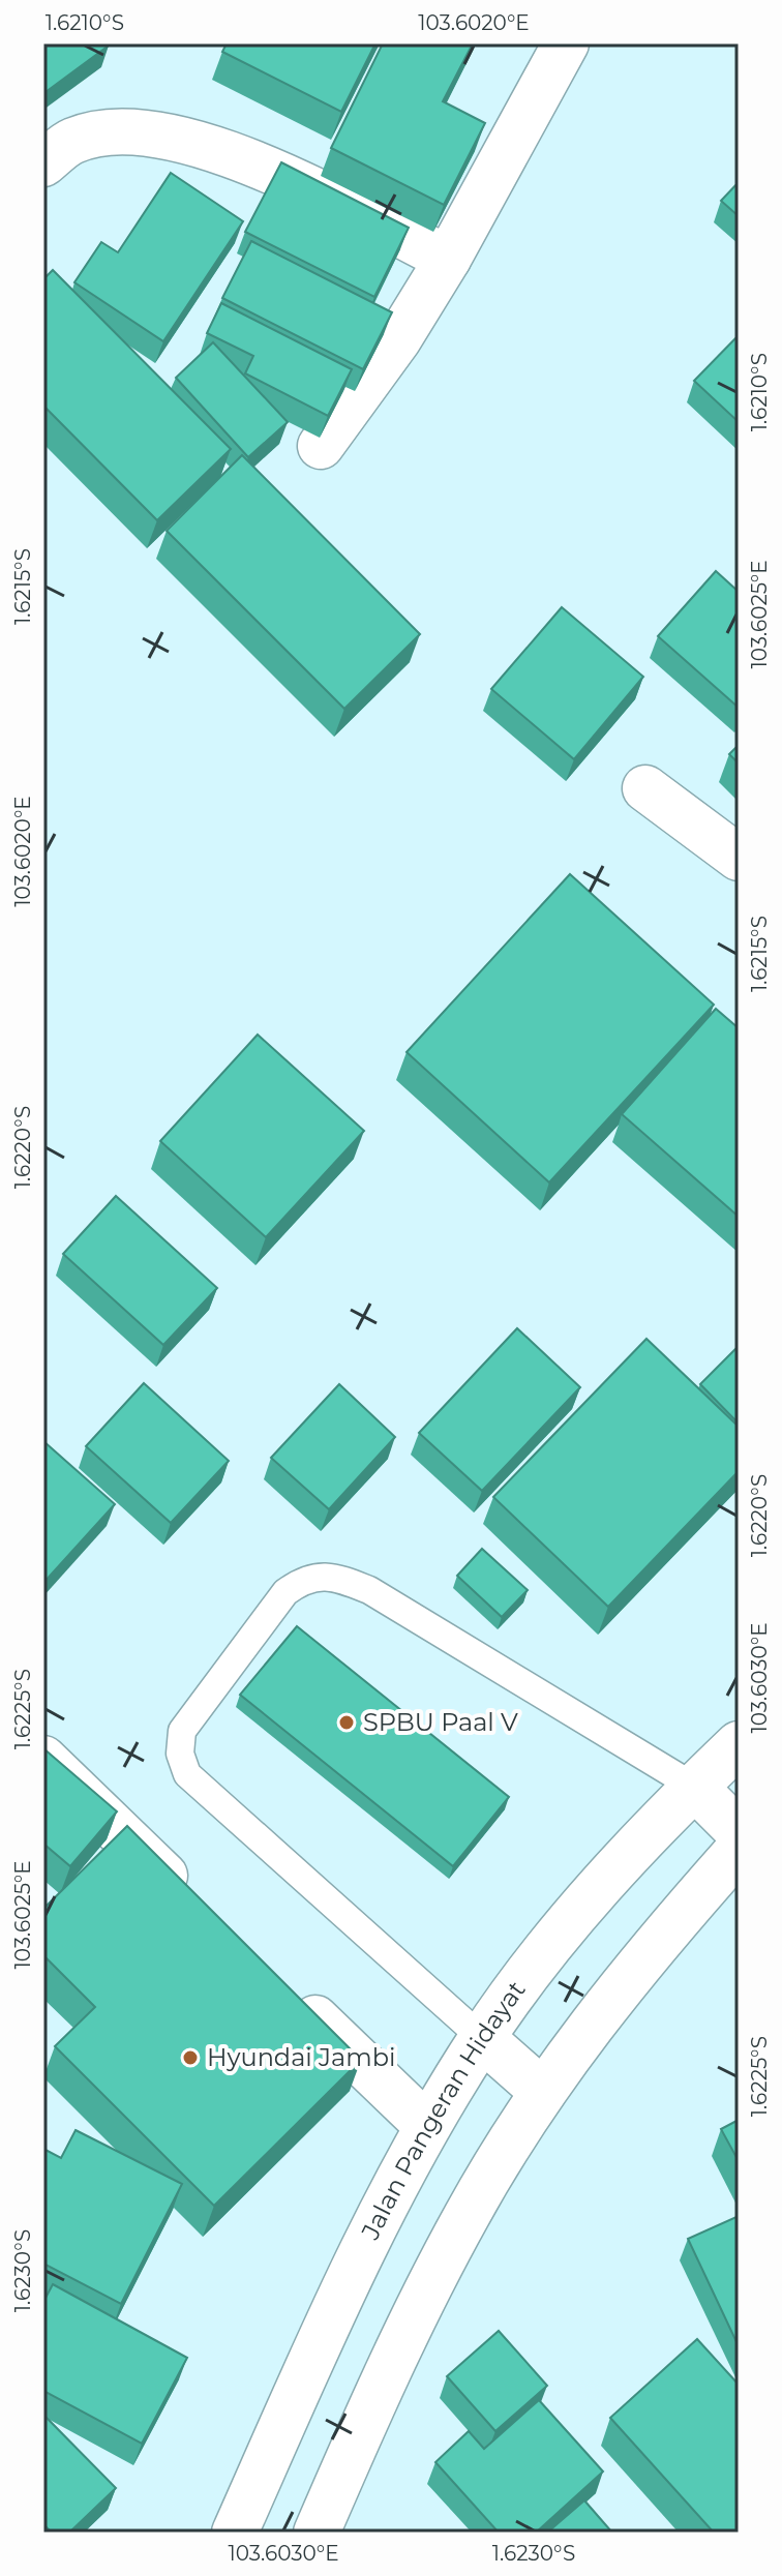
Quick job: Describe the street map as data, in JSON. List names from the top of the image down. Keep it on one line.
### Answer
{"streets":{"main road":["Jalan Pangeran Hidayat"]},"places":["SPBU Paal V","Hyundai Jambi"],"coordinates":["1.6210°S","103.6020°E","1.6215°S","103.6025°E","1.6220°S","103.6030°E","1.6225°S","1.6230°S"]}
